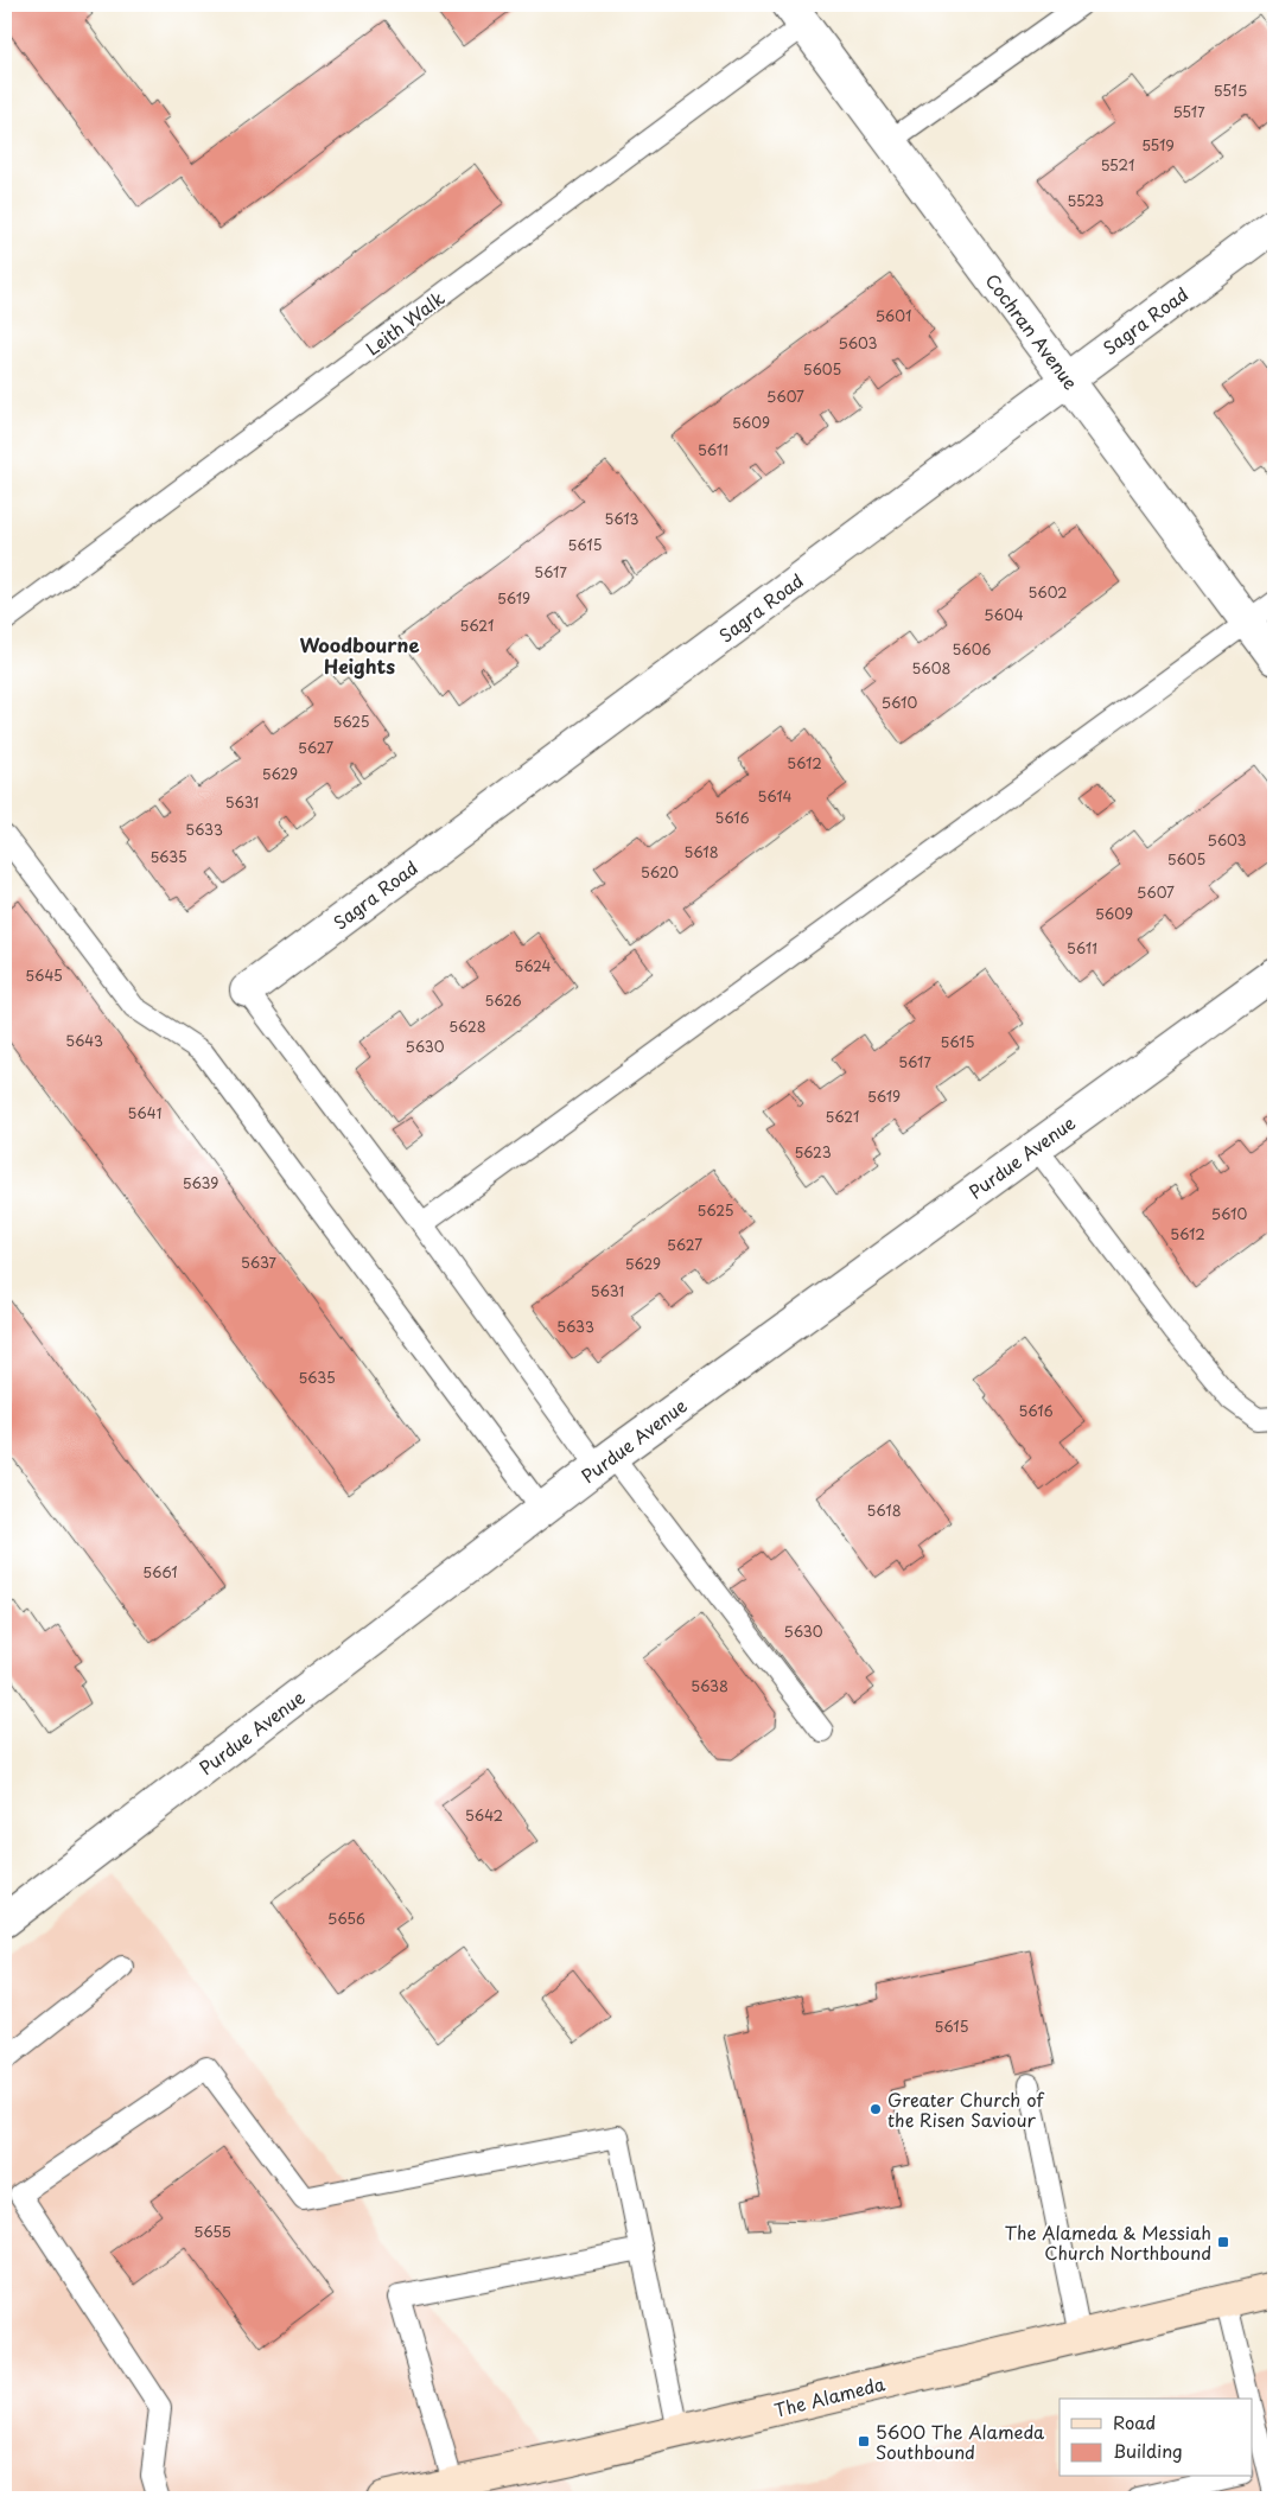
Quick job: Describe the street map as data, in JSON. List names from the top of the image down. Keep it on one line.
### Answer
{"streets":{"main road":["The Alameda"],"street":["Sagra Road","Cochran Avenue","Purdue Avenue"],"lane":["Leith Walk"]},"crossings":[["Sagra Road","Cochran Avenue"],["Leith Walk","Cochran Avenue"]],"districts":["Woodbourne Heights"],"places":{"other":["Greater Church of the Risen Saviour"],"transit":["The Alameda & Messiah Church Northbound","5600 The Alameda Southbound"]},"house_numbers":["5515","5517","5519","5521","5523","5601","5603","5605","5607","5609","5611","5613","5615","5617","5602","5619","5604","5621","5606","5608","5610","5625","5627","5612","5629","5614","5631","5616","5633","5603","5618","5635","5605","5620","5607","5609","5611","5624","5645","5626","5628","5643","5615","5630","5617","5619","5641","5621","5623","5639","5625","5610","5612","5627","5637","5629","5631","5633","5635","5616","5618","5661","5630","5638","5642","5656","5615","5655"],"legend":["Road","Building"]}
